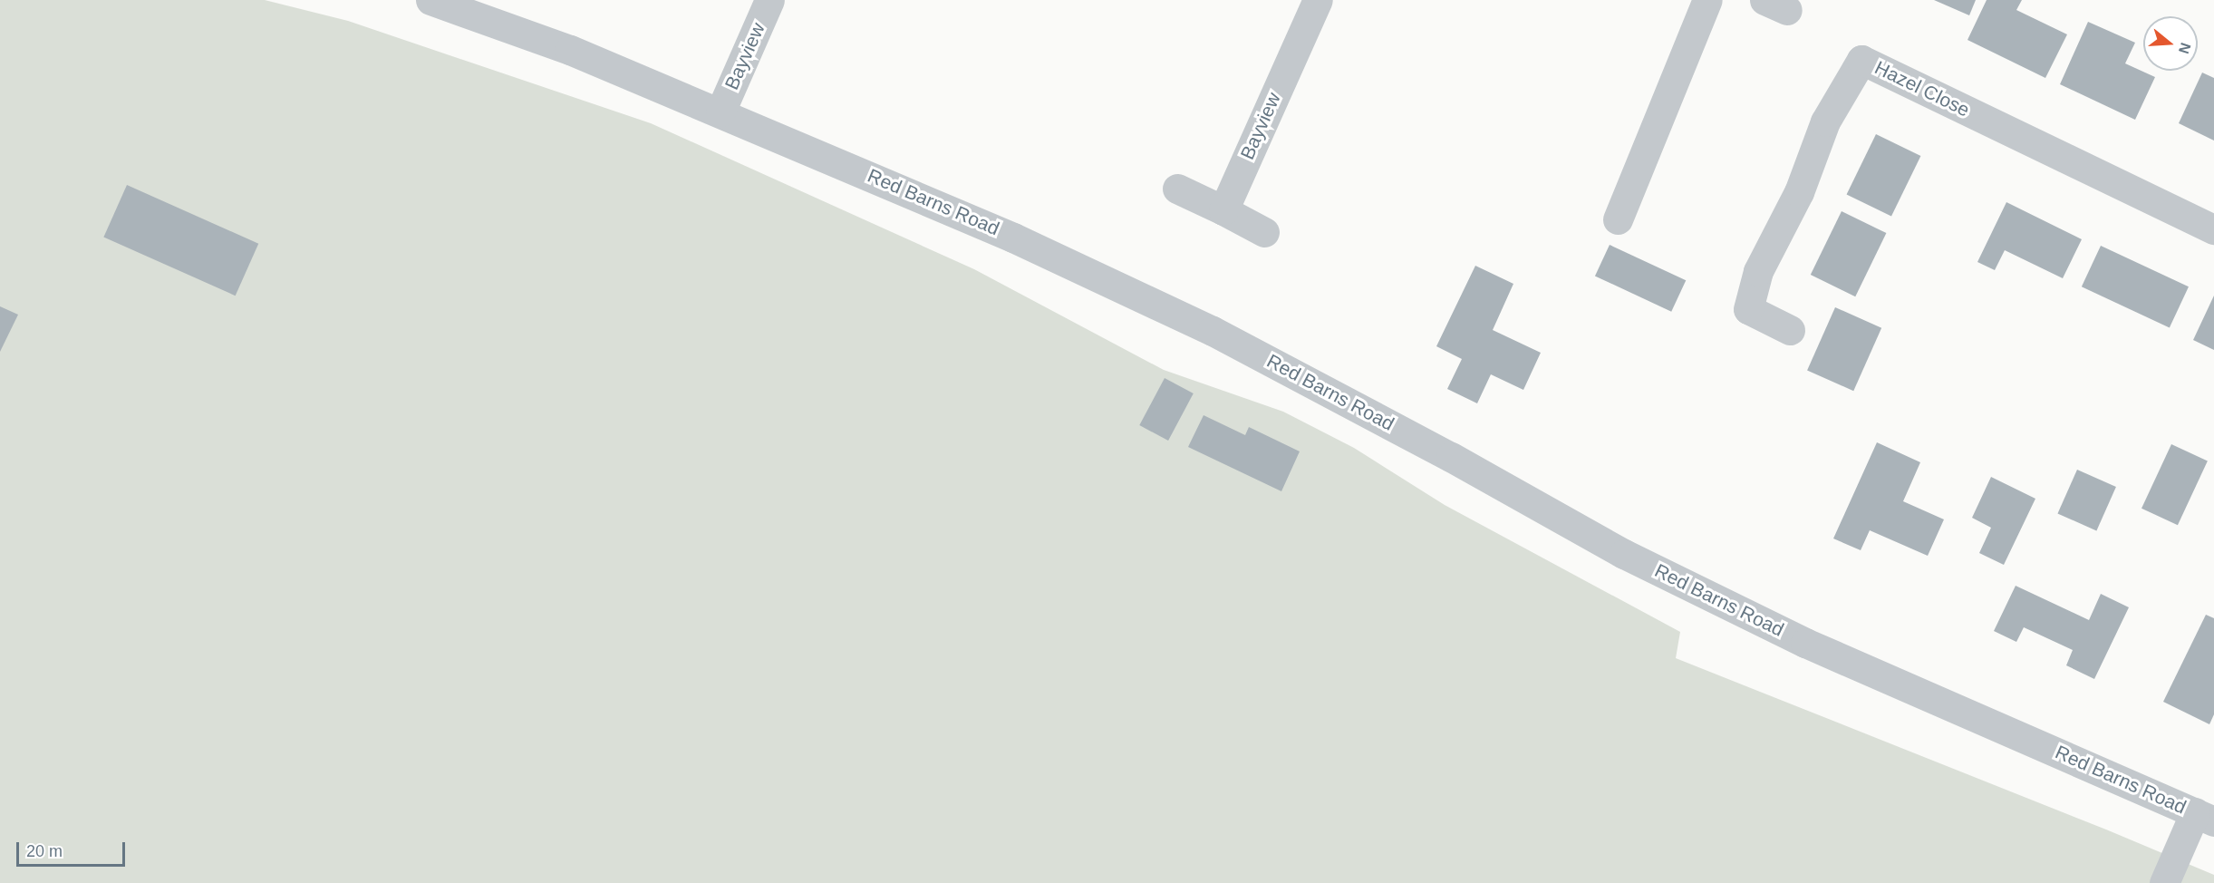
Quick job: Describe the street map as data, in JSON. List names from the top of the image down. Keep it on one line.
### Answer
{"streets":{"street":["Bayview","Hazel Close","Red Barns Road"]},"crossings":[["Bayview","Red Barns Road"]],"scale_bar":"20 m","north":"right"}
